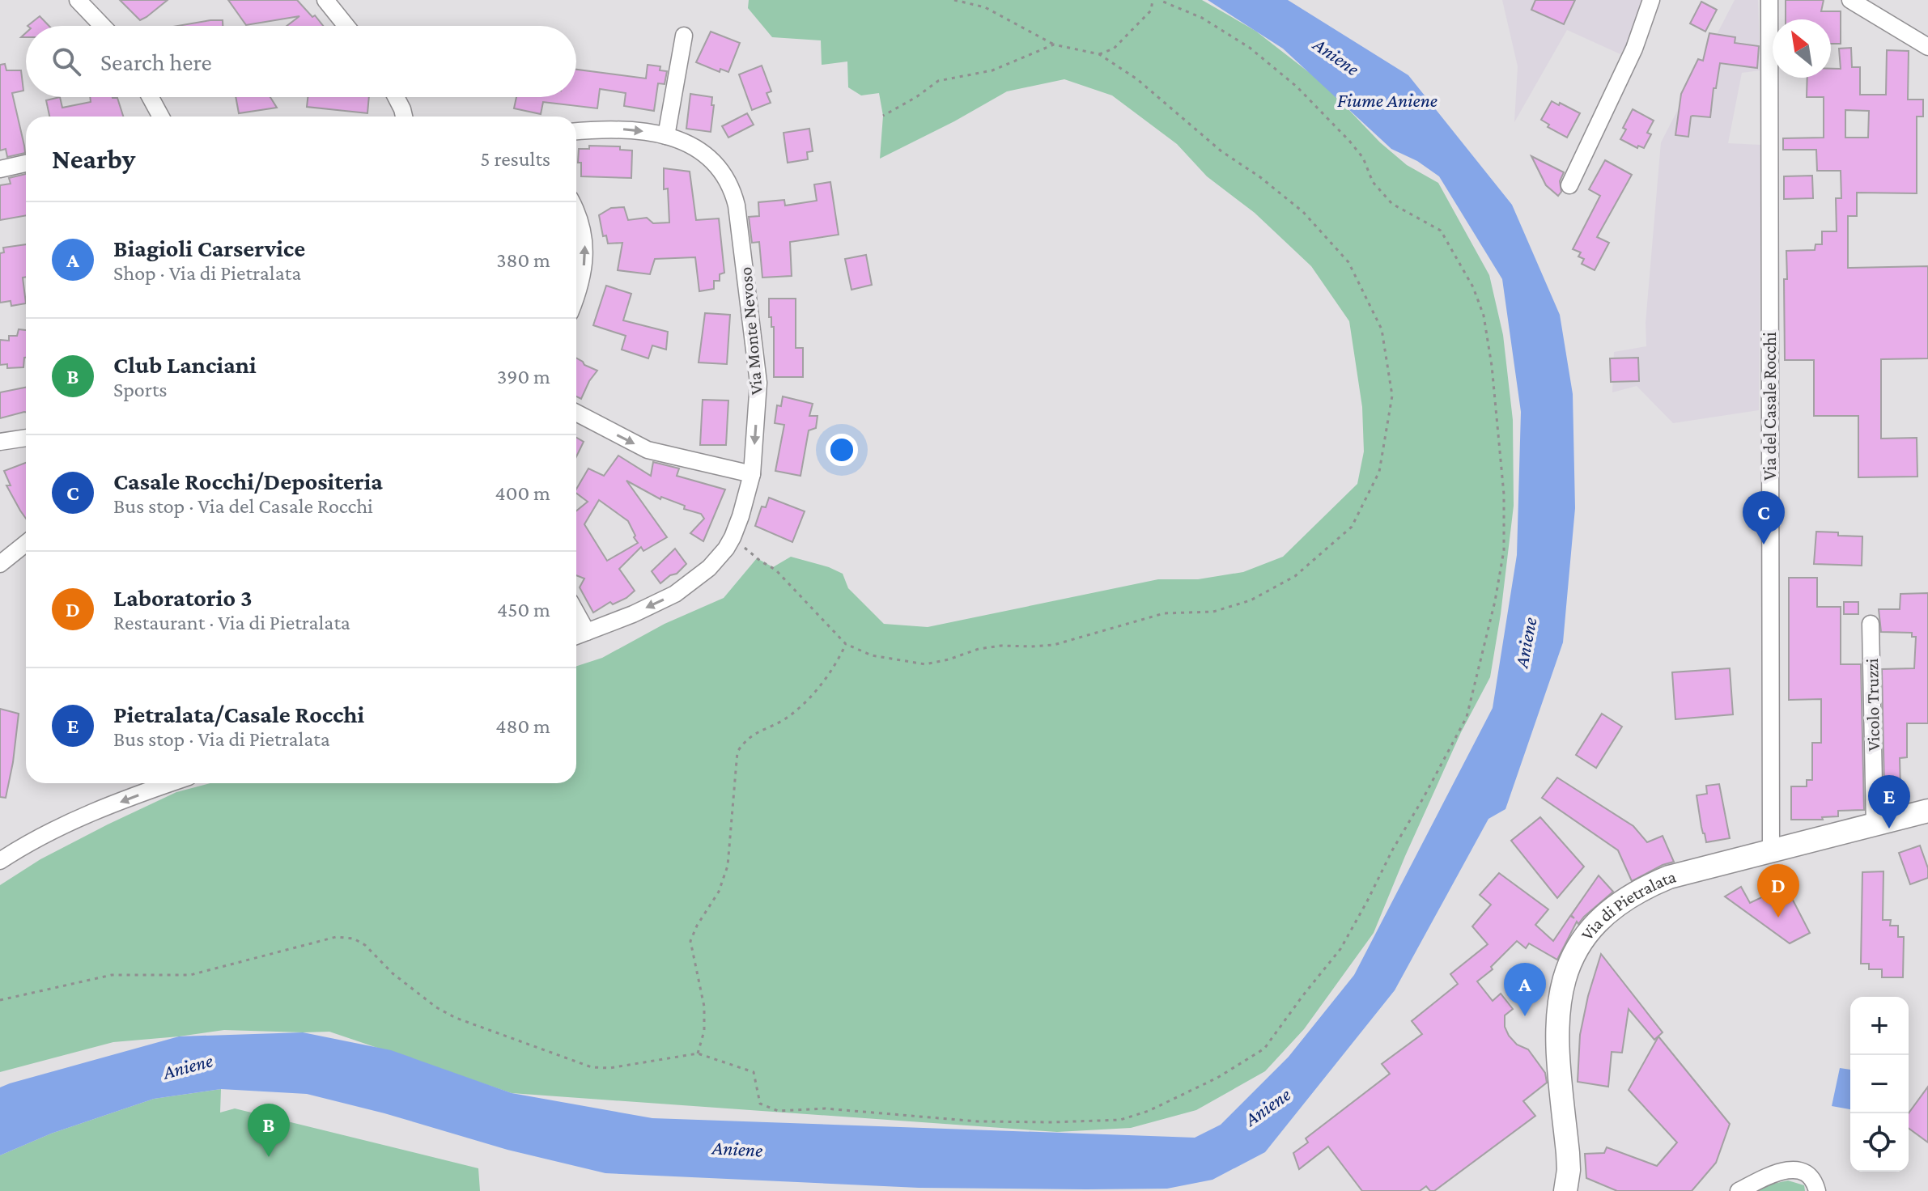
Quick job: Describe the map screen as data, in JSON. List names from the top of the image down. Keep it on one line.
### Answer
{"streets":{"street":["Via Monte Nevoso","Via del Casale Rocchi","Vicolo Truzzi","Via di Pietralata"]},"crossings":[["Via del Casale Rocchi","Via di Pietralata"],["Vicolo Truzzi","Via di Pietralata"]],"water":["Aniene","Fiume Aniene"],"north":"top left","page":{"search":"Search here","heading":["Nearby","5 results"],"list":[{"mark":"A","name":"Biagioli Carservice","note":"Shop · Via di Pietralata","value":"380 m"},{"mark":"B","name":"Club Lanciani","note":"Sports","value":"390 m"},{"mark":"C","name":"Casale Rocchi/Depositeria","note":"Bus stop · Via del Casale Rocchi","value":"400 m"},{"mark":"D","name":"Laboratorio 3","note":"Restaurant · Via di Pietralata","value":"450 m"},{"mark":"E","name":"Pietralata/Casale Rocchi","note":"Bus stop · Via di Pietralata","value":"480 m"}],"pins":["C","E","D","A","B"],"map_buttons":["+","−"]}}
